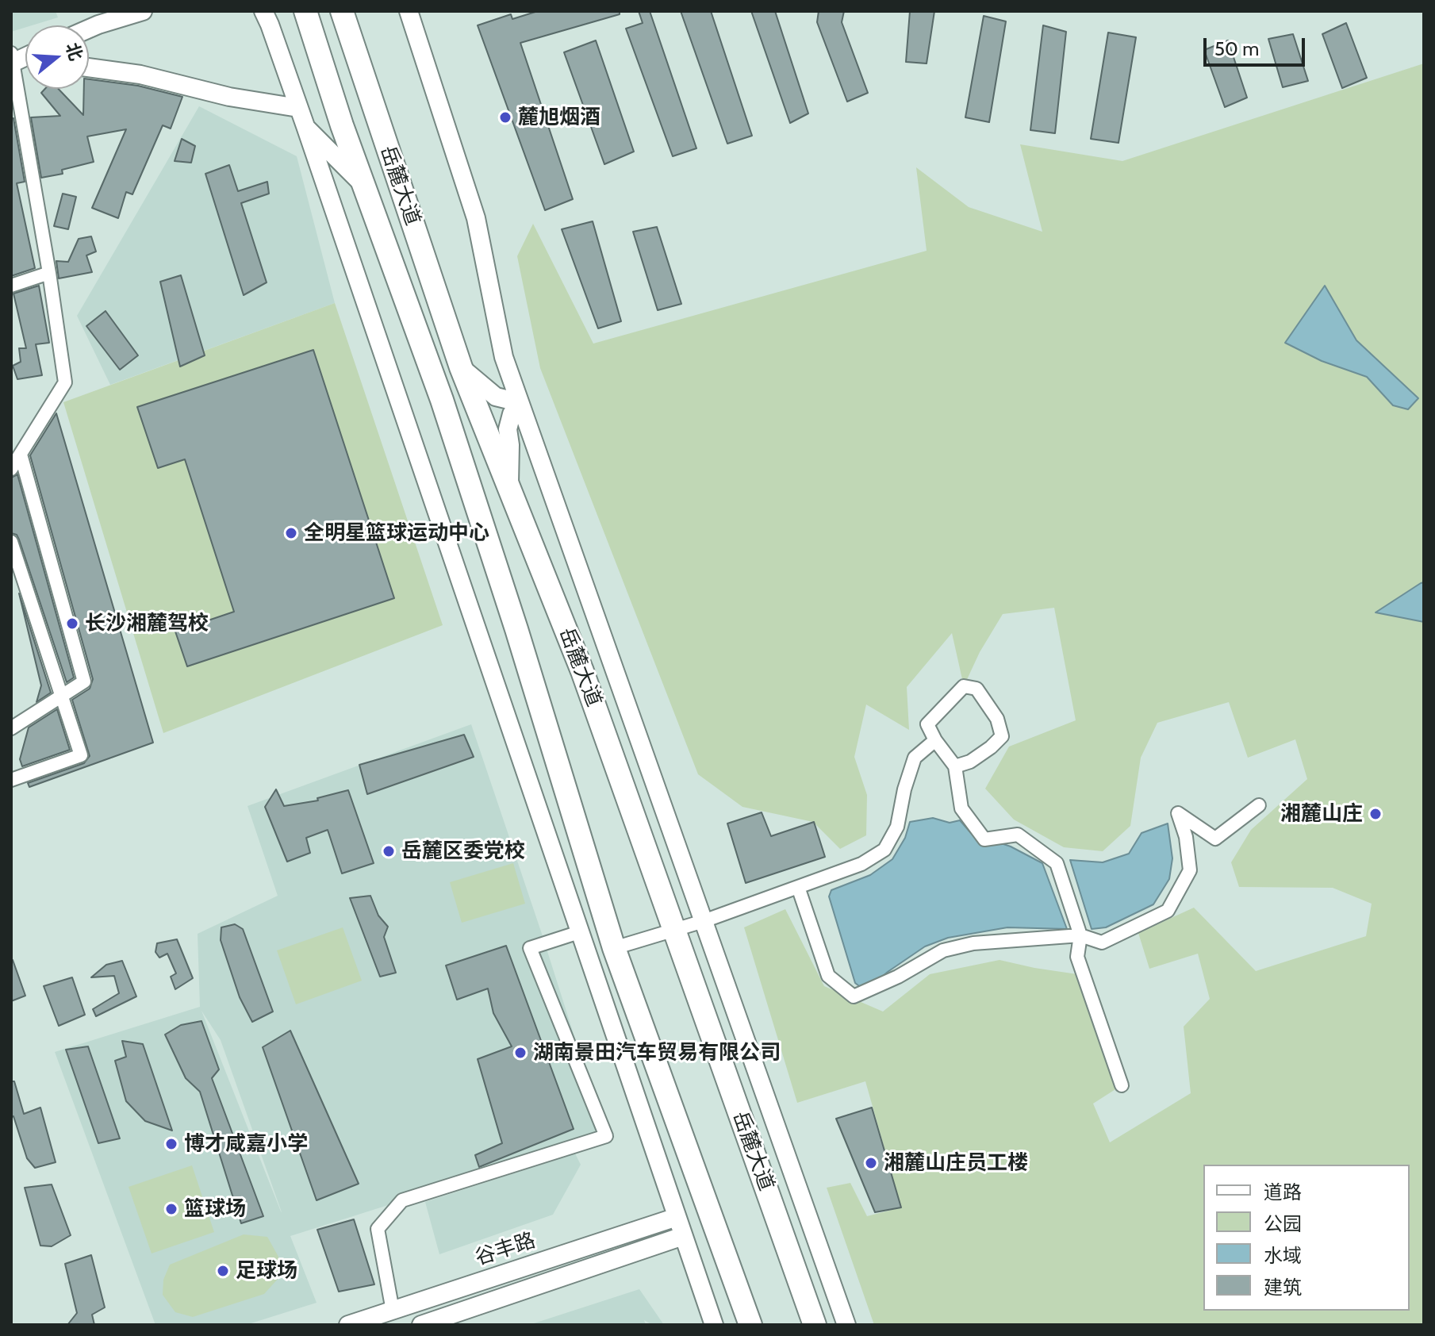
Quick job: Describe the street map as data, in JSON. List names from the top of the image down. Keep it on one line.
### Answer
{"streets":{"highway":["岳麓大道"],"street":["谷丰路"]},"places":["麓旭烟酒","全明星篮球运动中心","长沙湘麓驾校","湘麓山庄","岳麓区委党校","湖南景田汽车贸易有限公司","博才咸嘉小学","湘麓山庄员工楼","篮球场","足球场"],"legend":["道路","公园","水域","建筑"],"scale_bar":"50 m","north":"right"}
